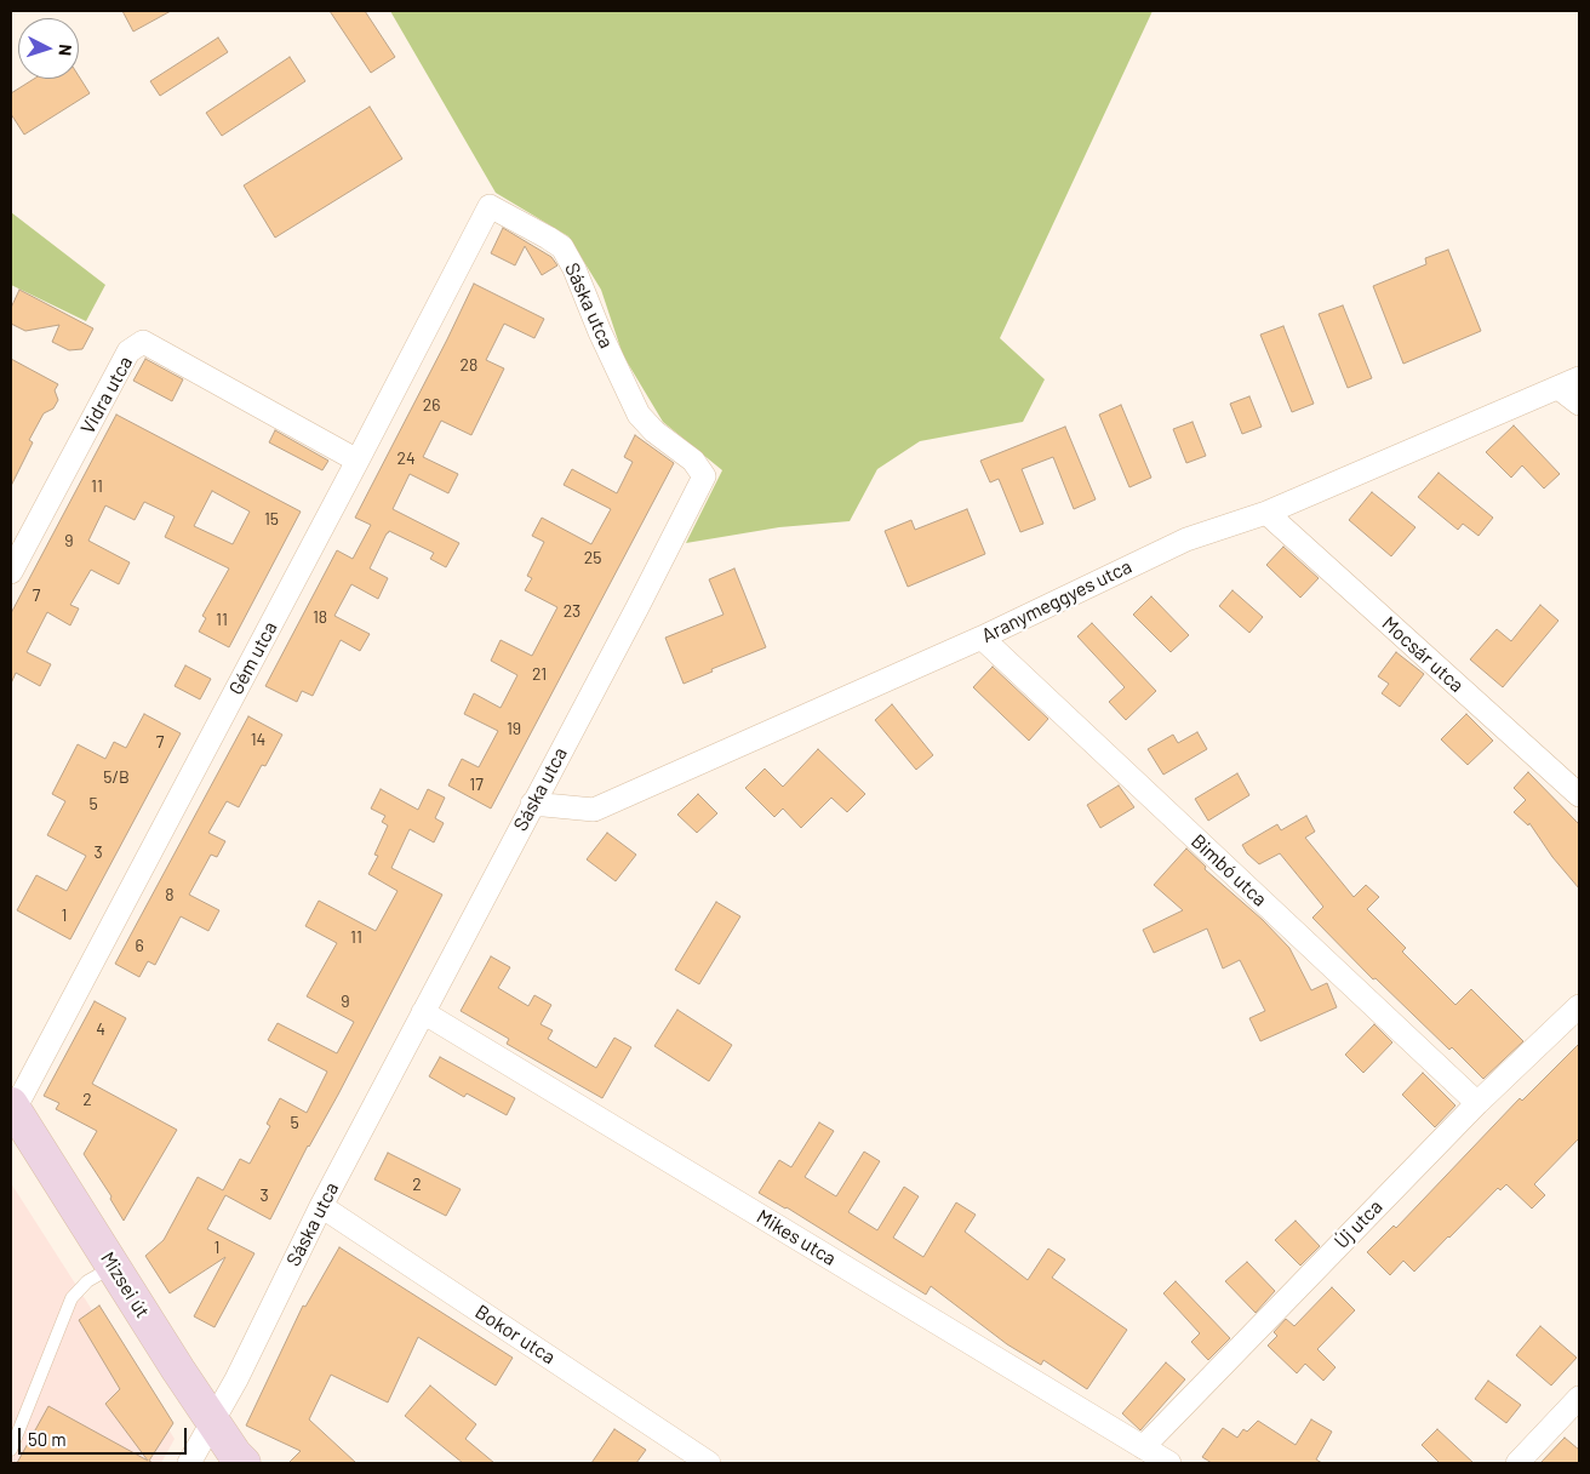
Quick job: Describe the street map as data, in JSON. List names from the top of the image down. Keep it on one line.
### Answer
{"streets":{"main road":["Mizsei út"],"street":["Sáska utca","Vidra utca","Aranymeggyes utca","Mocsár utca","Gém utca","Bimbó utca","Új utca","Mikes utca","Bokor utca"]},"crossings":[["Sáska utca","Aranymeggyes utca"],["Sáska utca","Gém utca"],["Sáska utca","Mikes utca"],["Sáska utca","Mizsei út"],["Sáska utca","Bokor utca"],["Vidra utca","Gém utca"],["Aranymeggyes utca","Mocsár utca"],["Aranymeggyes utca","Bimbó utca"],["Gém utca","Mizsei út"],["Bimbó utca","Új utca"],["Új utca","Mikes utca"]],"house_numbers":["28","26","24","11","15","9","25","7","23","18","11","21","19","14","7","5/B","17","5","3","8","1","11","6","9","4","2","5","2","3","1"],"scale_bar":"50 m","north":"right"}
